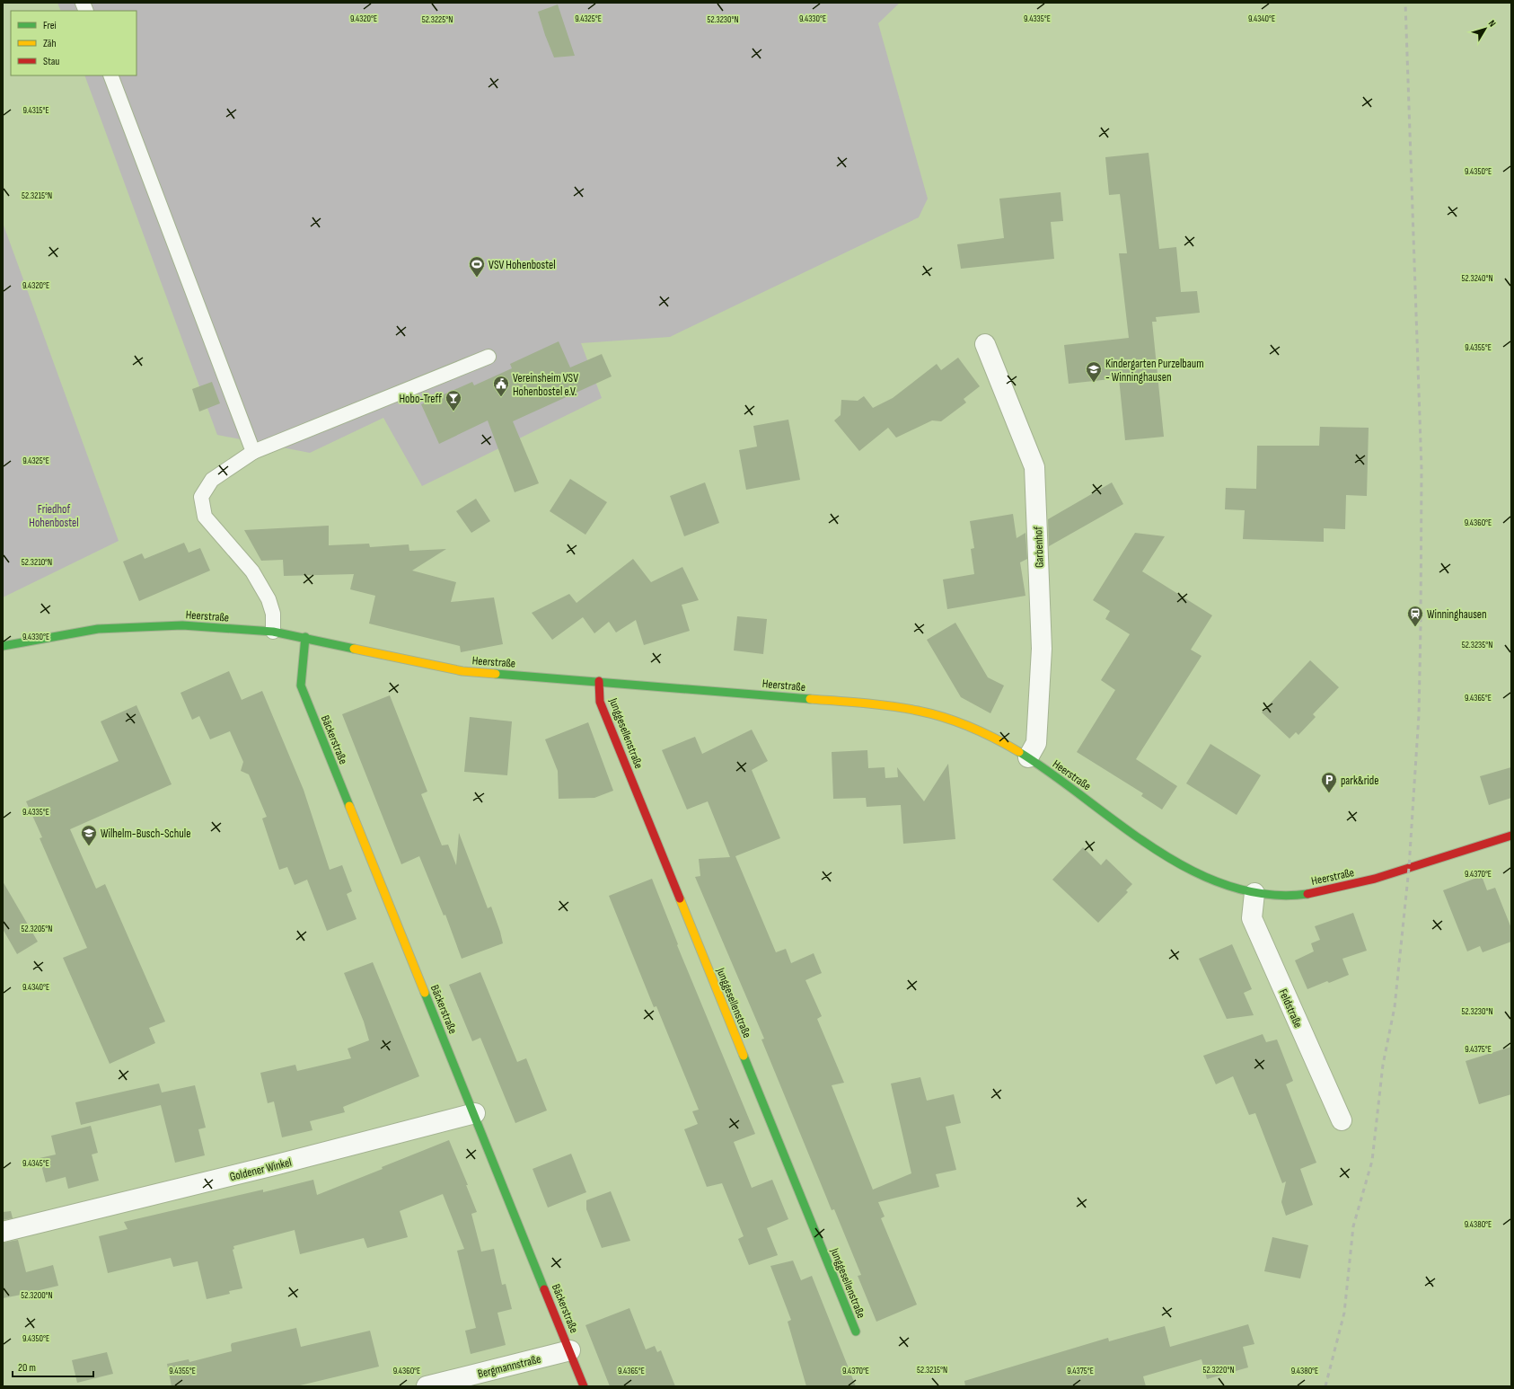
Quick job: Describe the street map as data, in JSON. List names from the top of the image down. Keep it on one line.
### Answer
{"streets":{"street":["Garbenhof","Heerstraße","Junggesellenstraße","Bäckerstraße","Feldstraße","Goldener Winkel","Bergmannstraße"]},"crossings":[["Garbenhof","Heerstraße"],["Heerstraße","Junggesellenstraße"],["Heerstraße","Bäckerstraße"],["Heerstraße","Feldstraße"],["Bäckerstraße","Goldener Winkel"],["Bäckerstraße","Bergmannstraße"]],"parks":["Friedhof Hohenbostel"],"places":{"sports":["VSV Hohenbostel"],"school or university":["Kindergarten Purzelbaum - Winninghausen","Wilhelm-Busch-Schule"],"public building":["Vereinsheim VSV Hohenbostel e.V."],"bar":["Hobo-Treff"],"station":["Winninghausen"],"parking":["park&ride"]},"legend":["Frei","Zäh","Stau"],"scale_bar":"20 m","north":"top right","coordinates":["9.4320°E","9.4325°E","9.4330°E","9.4335°E","9.4340°E","52.3230°N","52.3225°N","9.4315°E","9.4350°E","52.3215°N","52.3240°N","9.4355°E","9.4360°E","52.3210°N","52.3235°N","9.4365°E","9.4370°E","52.3205°N","9.4375°E","9.4345°E","9.4380°E","52.3200°N","52.3220°N"]}
